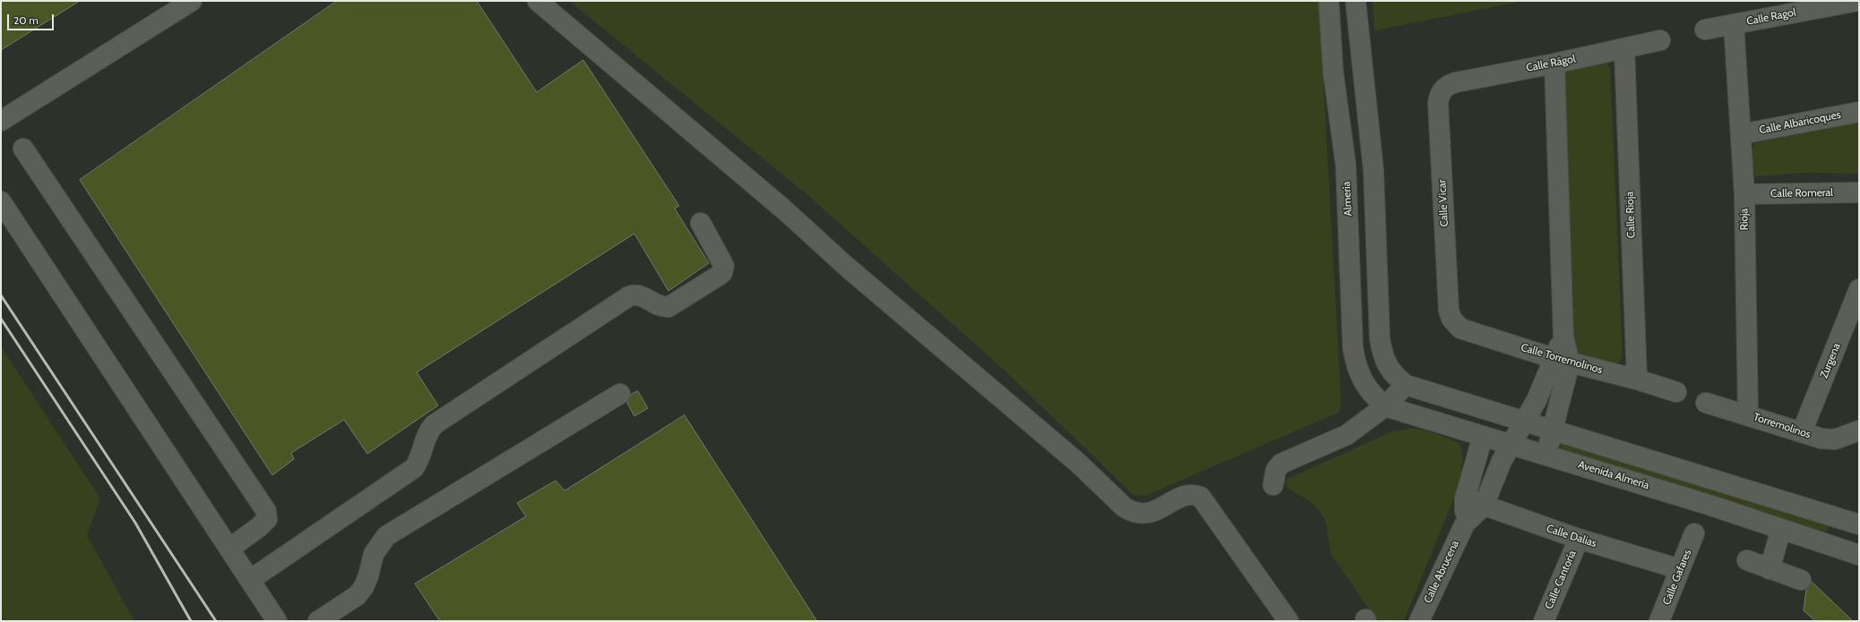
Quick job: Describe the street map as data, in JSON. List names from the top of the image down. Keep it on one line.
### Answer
{"streets":{"street":["Calle Ragol","Calle Rágol","Calle Albaricoques","Calle Romeral","Almería","Calle Vicar","Calle Rioja","Rioja","Calle Torremolinos","Zurgena","Torremolinos","Avenida Almería","Calle Dalias","Calle Abrucena","Calle Gafares","Calle Cantoría"]},"crossings":[["Calle Ragol","Rioja"],["Calle Rágol","Calle Vicar"],["Calle Rágol","Calle Rioja"],["Calle Albaricoques","Rioja"],["Calle Romeral","Rioja"],["Almería","Avenida Almería"],["Calle Vicar","Calle Torremolinos"],["Calle Rioja","Calle Torremolinos"],["Rioja","Torremolinos"],["Zurgena","Torremolinos"],["Avenida Almería","Calle Abrucena"],["Calle Dalias","Calle Abrucena"],["Calle Dalias","Calle Gafares"],["Calle Dalias","Calle Cantoría"]],"scale_bar":"20 m"}
